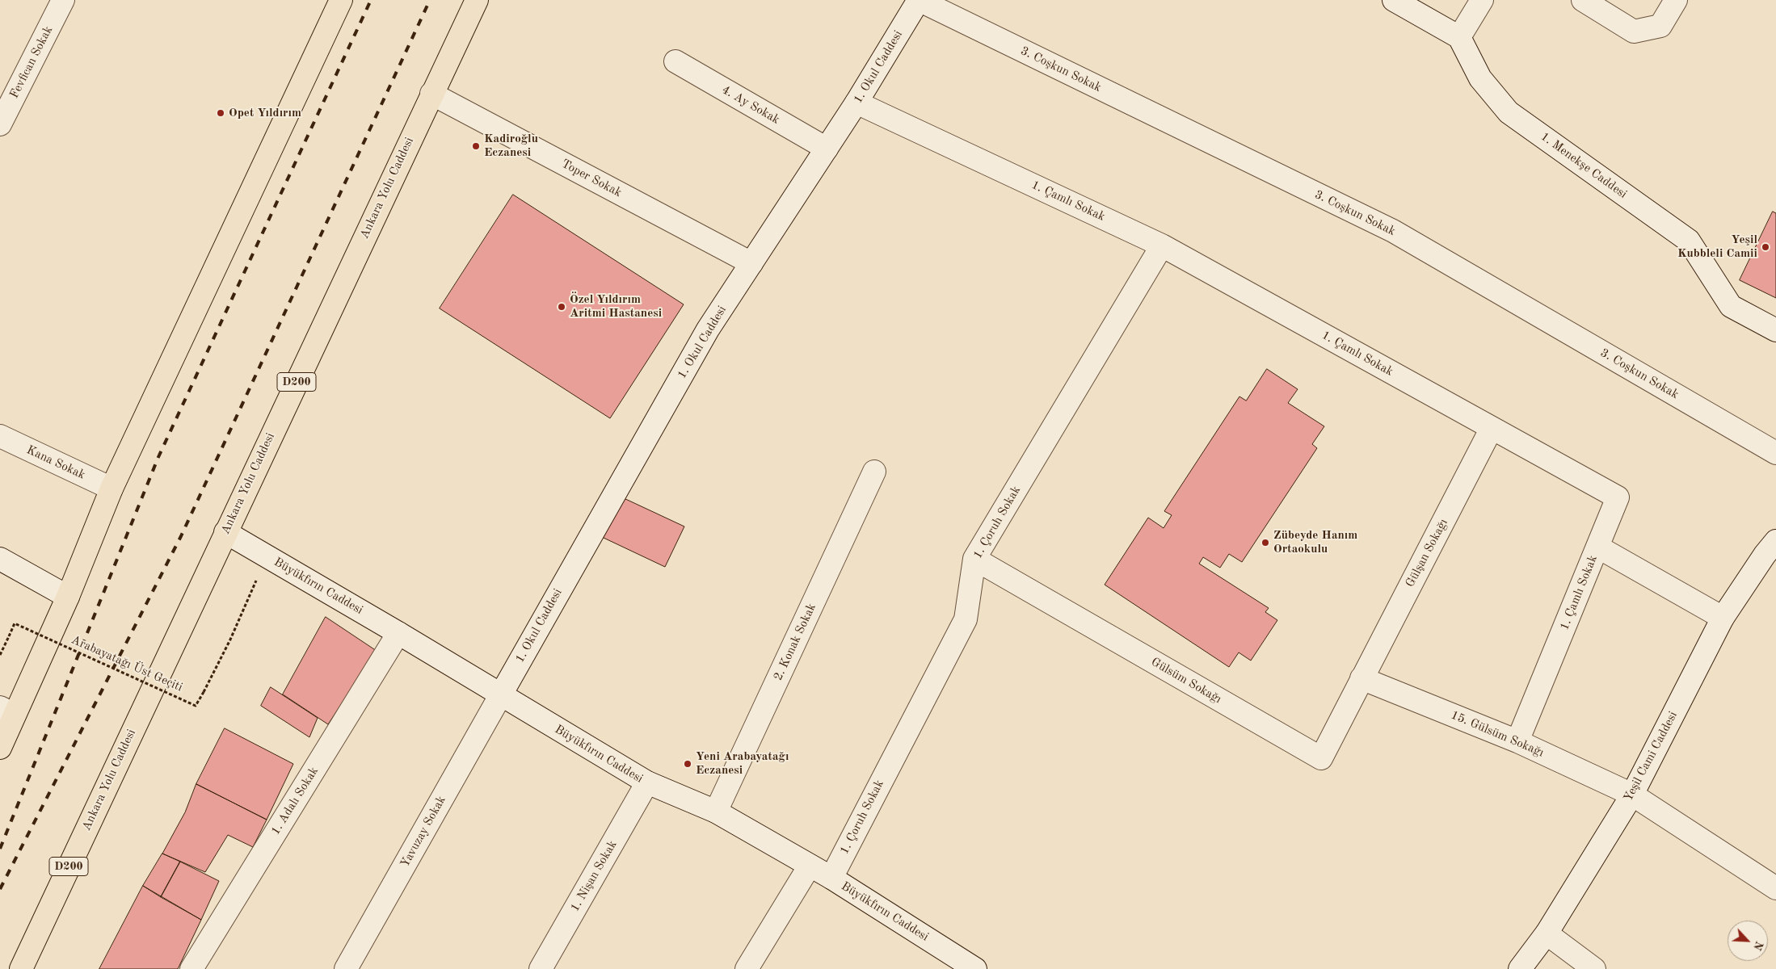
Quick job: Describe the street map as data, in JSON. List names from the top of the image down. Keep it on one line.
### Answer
{"streets":{"highway":["Ankara Yolu Caddesi","D200"],"street":["Fevfican Sokak","1. Okul Caddesi","3. Coşkun Sokak","4. Ay Sokak","1. Menekşe Caddesi","Toper Sokak","1. Çamlı Sokak","Kana Sokak","1. Çoruh Sokak","Gülşan Sokağı","Büyükfırın Caddesi","2. Konak Sokak","Gülsüm Sokağı","15. Gülsüm Sokağı","Yeşil Cami Caddesi","1. Adalı Sokak","Yavuzay Sokak","1. Nişan Sokak"],"path":["Arabayatağı Üst Geçiti"]},"crossings":[["1. Okul Caddesi","3. Coşkun Sokak"],["1. Okul Caddesi","4. Ay Sokak"],["1. Okul Caddesi","Toper Sokak"],["1. Okul Caddesi","1. Çamlı Sokak"],["1. Okul Caddesi","Büyükfırın Caddesi"],["1. Okul Caddesi","Yavuzay Sokak"],["Toper Sokak","Ankara Yolu Caddesi"],["Ankara Yolu Caddesi","Büyükfırın Caddesi"],["1. Çamlı Sokak","1. Çoruh Sokak"],["1. Çamlı Sokak","Gülşan Sokağı"],["1. Çamlı Sokak","15. Gülsüm Sokağı"],["1. Çoruh Sokak","Büyükfırın Caddesi"],["1. Çoruh Sokak","Gülsüm Sokağı"],["Gülşan Sokağı","Gülsüm Sokağı"],["Gülşan Sokağı","15. Gülsüm Sokağı"],["Büyükfırın Caddesi","2. Konak Sokak"],["Büyükfırın Caddesi","Arabayatağı Üst Geçiti"],["Büyükfırın Caddesi","1. Adalı Sokak"],["Büyükfırın Caddesi","Yavuzay Sokak"],["Büyükfırın Caddesi","1. Nişan Sokak"],["Gülsüm Sokağı","15. Gülsüm Sokağı"],["15. Gülsüm Sokağı","Yeşil Cami Caddesi"]],"places":["Opet Yıldırım","Kadiroğlu Eczanesi","Yeşil Kubbleli Camii","Özel Yıldırım Aritmi Hastanesi","Zübeyde Hanım Ortaokulu","Yeni Arabayatağı Eczanesi"],"north":"bottom right"}
